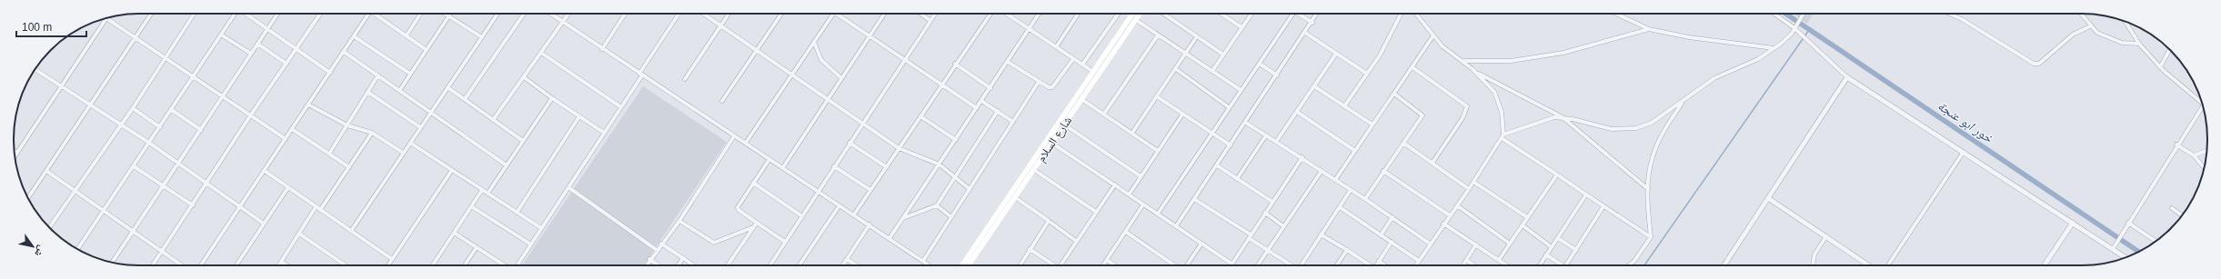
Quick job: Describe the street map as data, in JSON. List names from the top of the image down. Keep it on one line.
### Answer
{"streets":{"main road":["شارع السلام"]},"water":["خور ابو عنجة"],"scale_bar":"100 m","north":"bottom right"}
